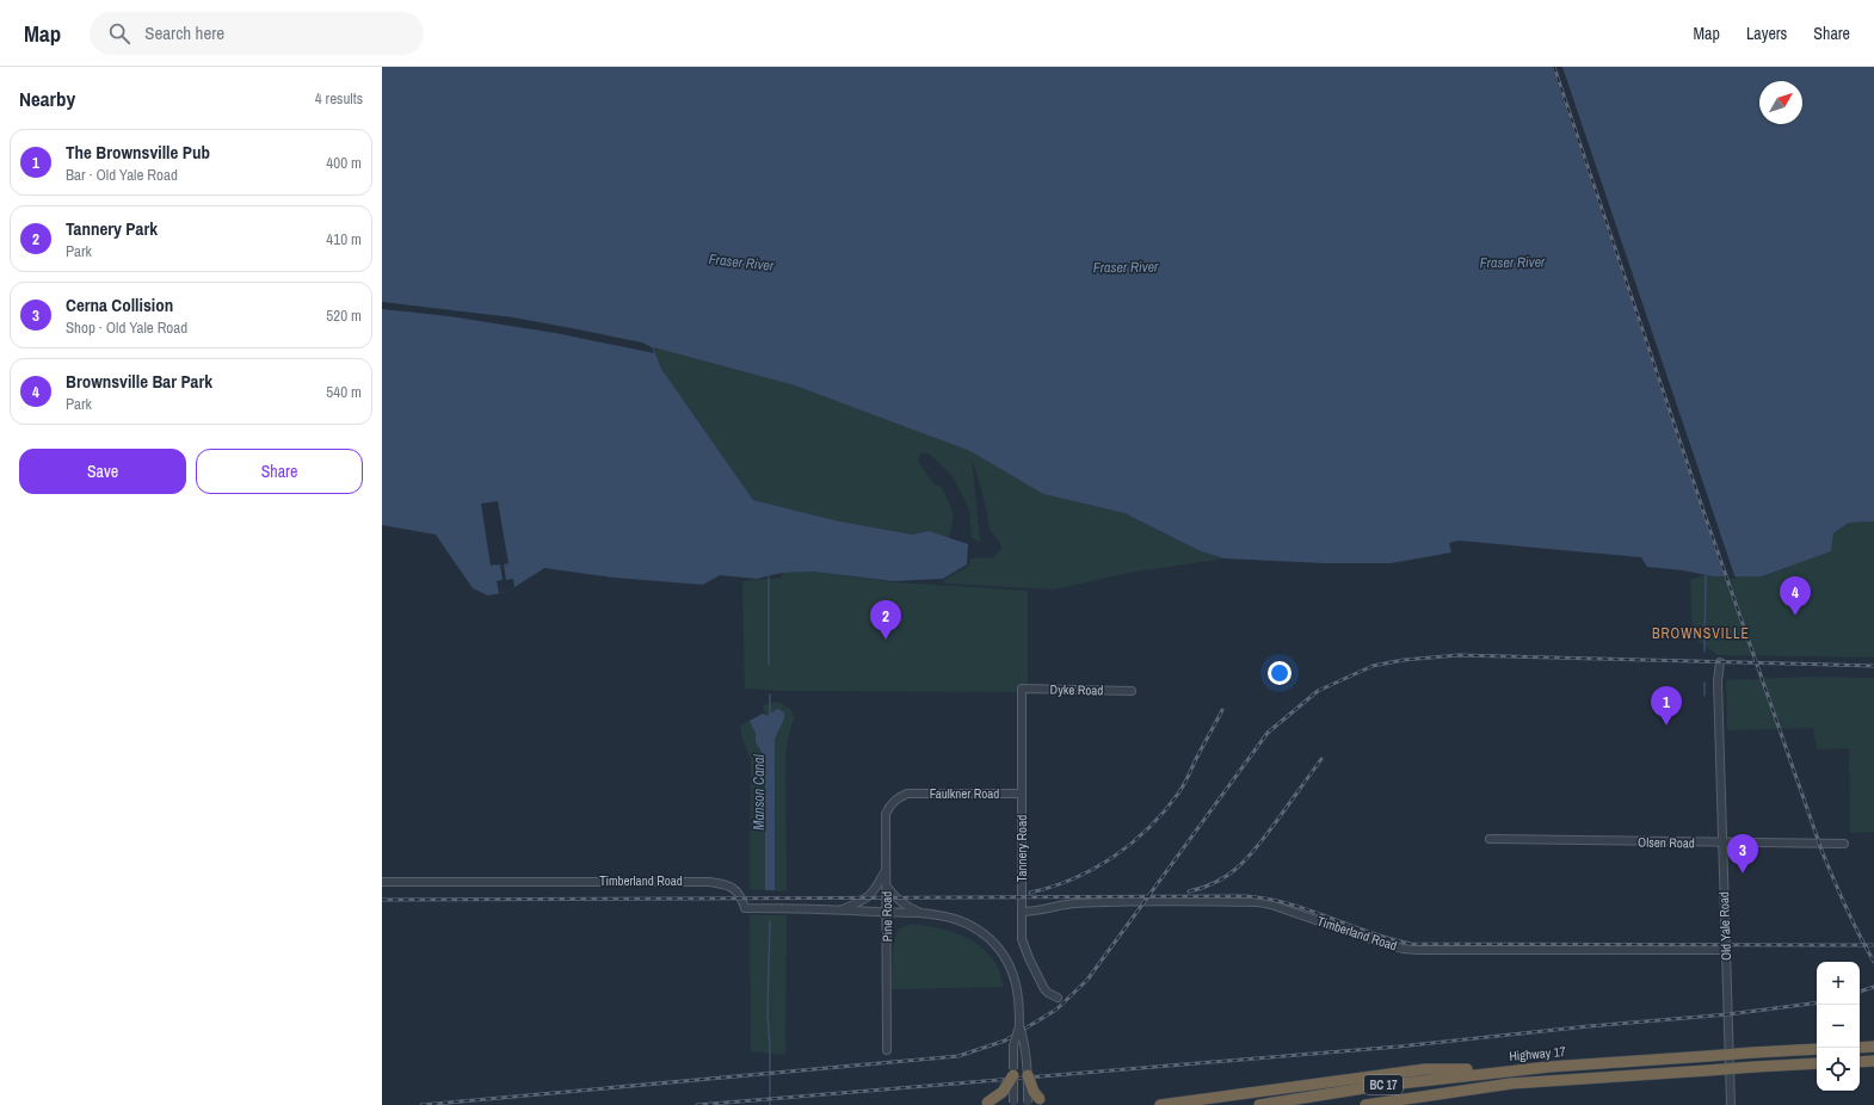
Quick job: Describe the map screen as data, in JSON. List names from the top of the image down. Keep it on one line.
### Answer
{"streets":{"highway":["Highway 17","BC 17"],"street":["Dyke Road","Faulkner Road","Olsen Road","Tannery Road","Timberland Road","Pine Road","Old Yale Road"]},"crossings":[["Dyke Road","Tannery Road"],["Faulkner Road","Tannery Road"],["Faulkner Road","Pine Road"],["Olsen Road","Old Yale Road"],["Tannery Road","Timberland Road"],["Timberland Road","Pine Road"],["Timberland Road","Old Yale Road"]],"districts":["BROWNSVILLE"],"water":["Fraser River","Manson Canal"],"north":"top right","page":{"header":"Map","search":"Search here","nav":["Map","Layers","Share"],"heading":["Nearby","4 results"],"list":[{"mark":"1","name":"The Brownsville Pub","note":"Bar · Old Yale Road","value":"400 m"},{"mark":"2","name":"Tannery Park","note":"Park","value":"410 m"},{"mark":"3","name":"Cerna Collision","note":"Shop · Old Yale Road","value":"520 m"},{"mark":"4","name":"Brownsville Bar Park","note":"Park","value":"540 m"}],"buttons":["Save","Share"],"pins":["4","2","1","3"],"map_buttons":["+","−"]}}
